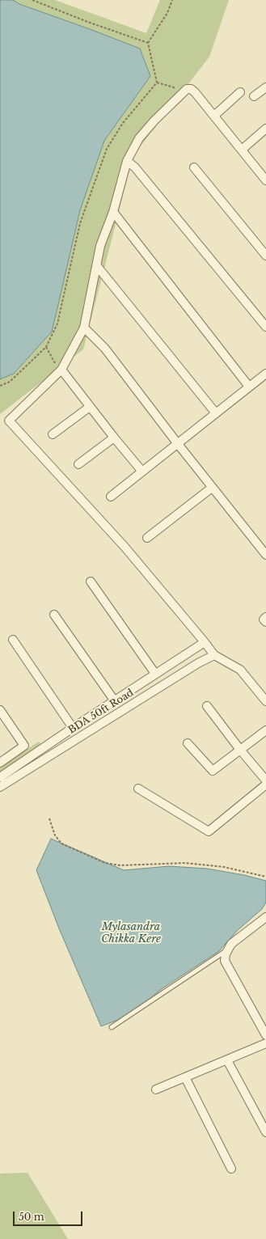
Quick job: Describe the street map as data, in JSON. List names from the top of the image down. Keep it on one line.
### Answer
{"streets":{"street":["BDA 50ft Road"]},"water":["Mylasandra Chikka Kere"],"scale_bar":"50 m"}
